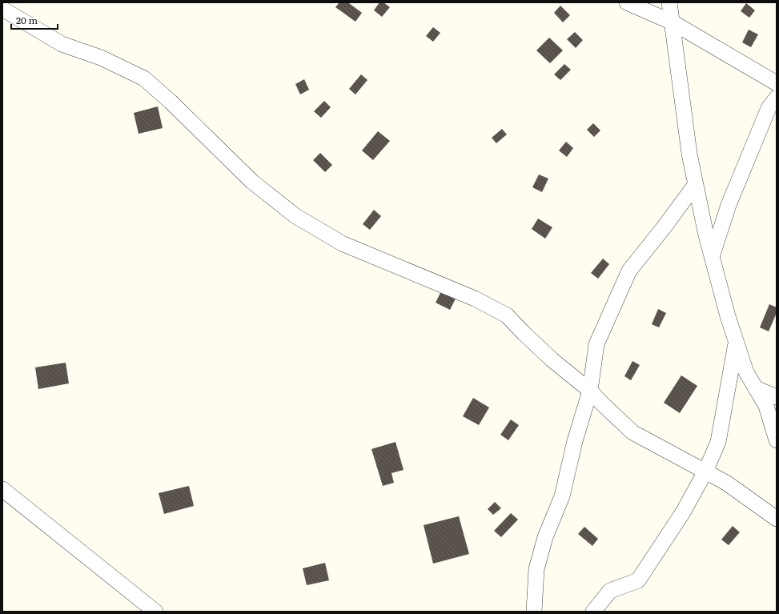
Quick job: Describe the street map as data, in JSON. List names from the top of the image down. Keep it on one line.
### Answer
{"scale_bar":"20 m"}
